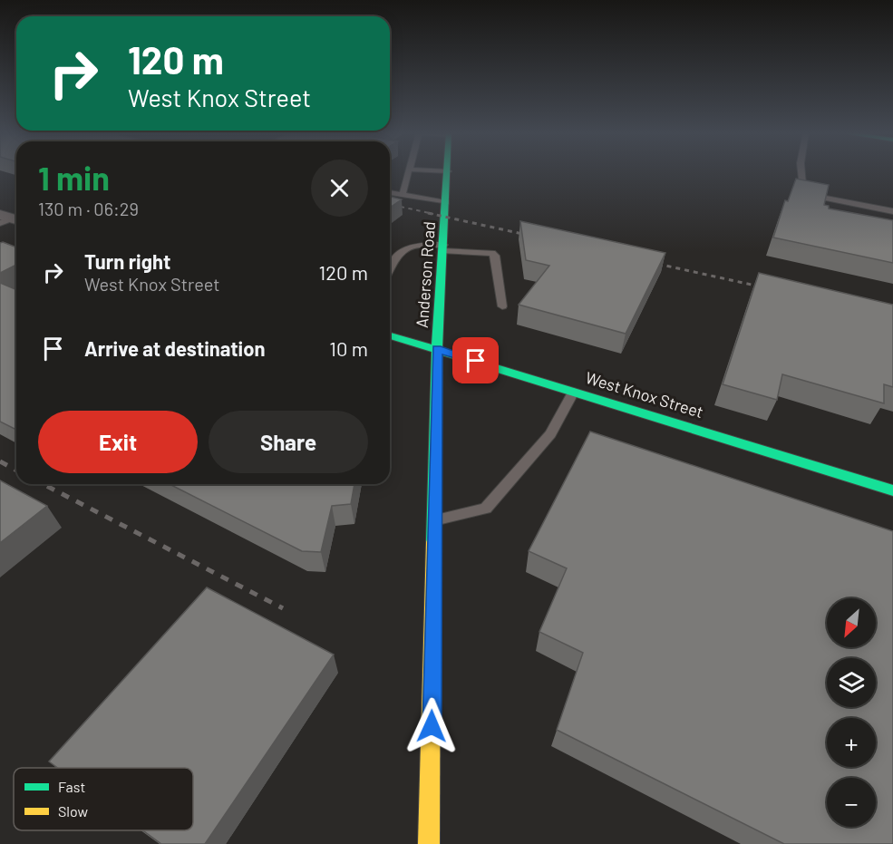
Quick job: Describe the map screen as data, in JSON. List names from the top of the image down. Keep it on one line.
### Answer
{"streets":{"street":["Anderson Road","West Knox Street"]},"crossings":[["Anderson Road","West Knox Street"]],"legend":["Fast","Slow"],"north":"bottom left","page":{"turn":["120 m","West Knox Street"],"heading":["1 min","130 m · 06:29"],"list":[{"name":"Turn right","note":"West Knox Street","value":"120 m"},{"name":"Arrive at destination","value":"10 m"}],"buttons":["Exit","Share"],"map_buttons":["+","−"]}}
